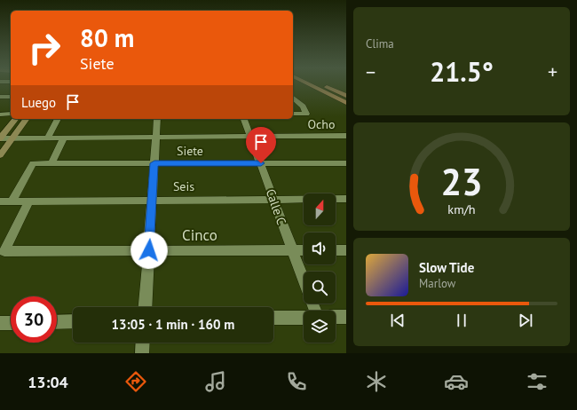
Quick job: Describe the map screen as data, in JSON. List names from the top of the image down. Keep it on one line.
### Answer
{"streets":{"street":["Ocho","Siete","Seis","Calle C","Cinco"]},"crossings":[["Ocho","Calle C"],["Siete","Seis"],["Siete","Calle C"],["Seis","Calle C"],["Seis","Cinco"],["Calle C","Cinco"]],"north":"top","page":{"tile":"Clima","turn":["80 m","Siete"],"heat":["−","21.5°","+"],"then":"Luego","song":["Slow Tide","Marlow"],"limit":"30","trip":"13:05 · 1 min · 160 m","tabs":"13:04","gauge":["23","km/h"]}}
